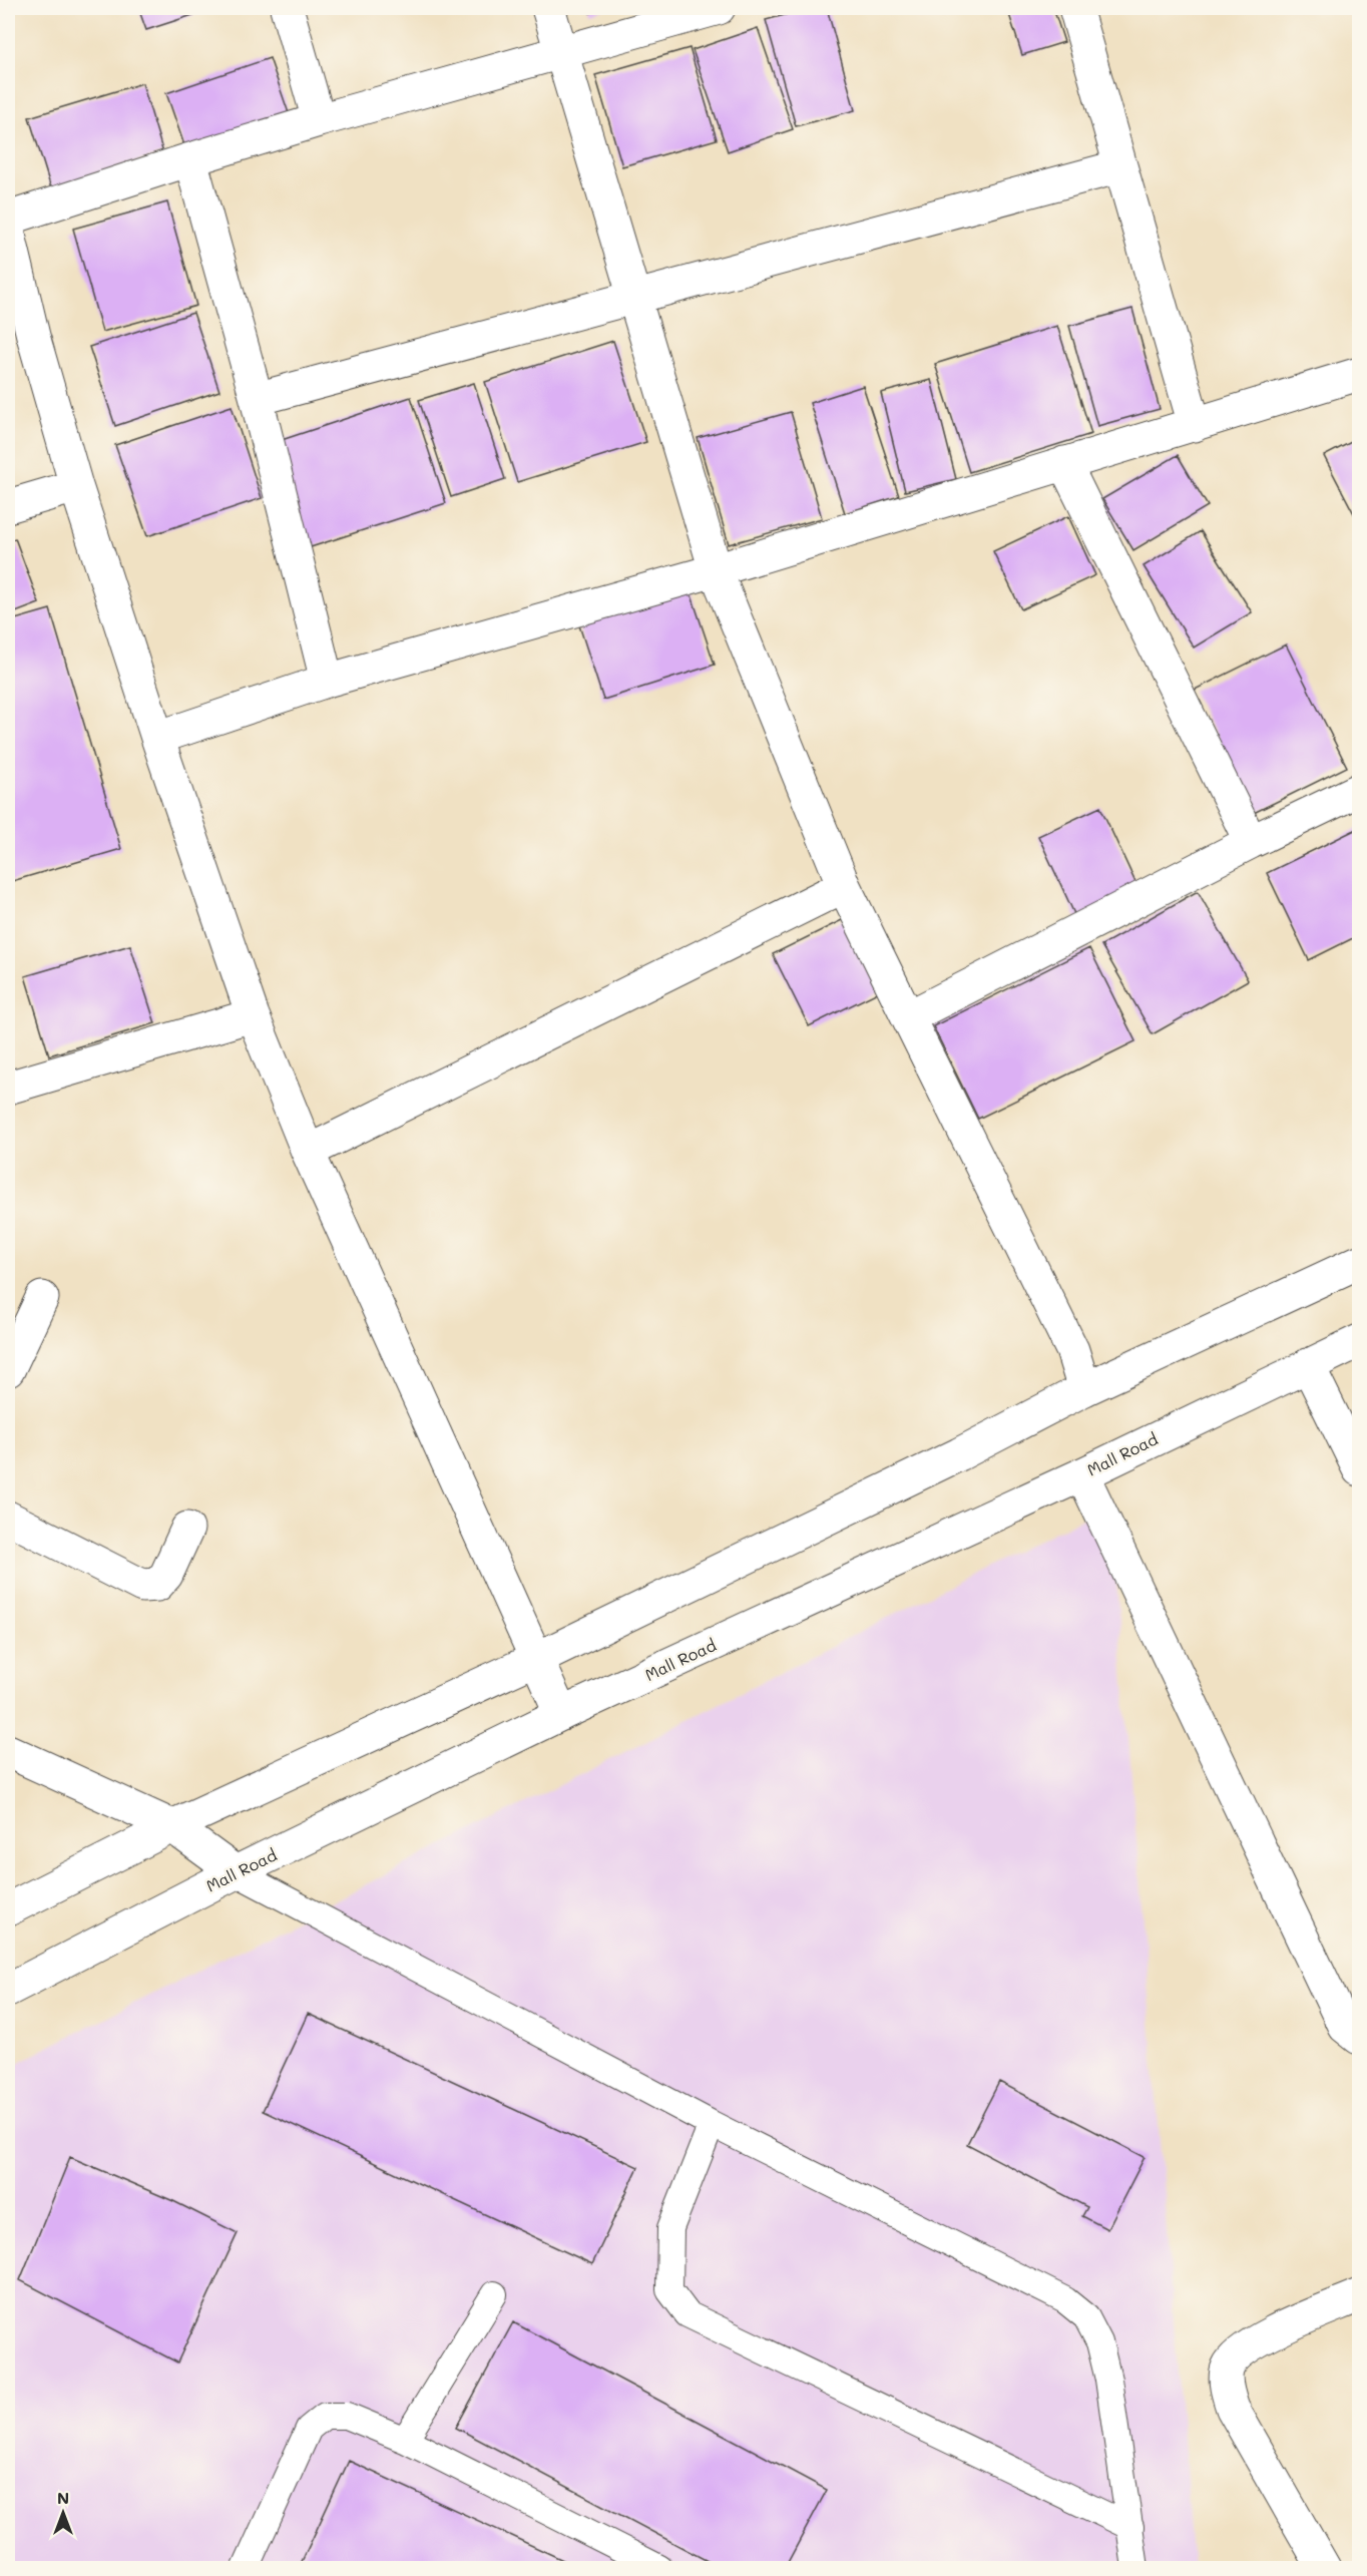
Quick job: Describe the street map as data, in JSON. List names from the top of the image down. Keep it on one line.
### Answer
{"streets":{"street":["Mall Road"]},"north":"top"}
